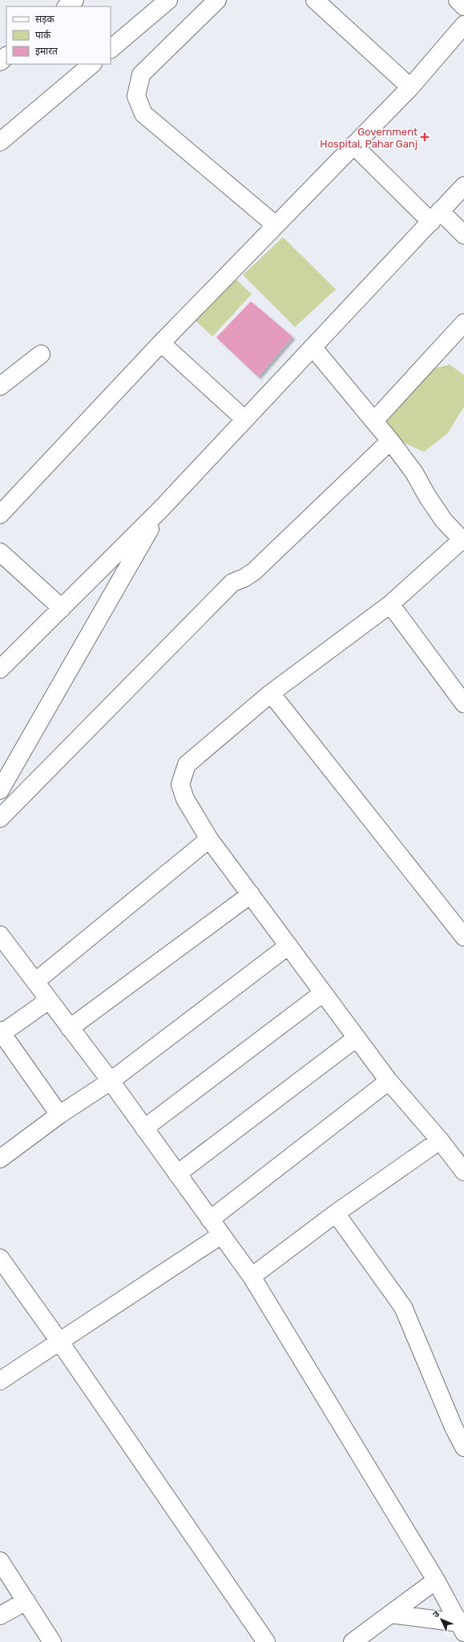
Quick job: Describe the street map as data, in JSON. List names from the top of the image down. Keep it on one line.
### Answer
{"places":{"health":["Government Hospital, Pahar Ganj"]},"legend":["सड़क","पार्क","इमारत"],"north":"top left"}
